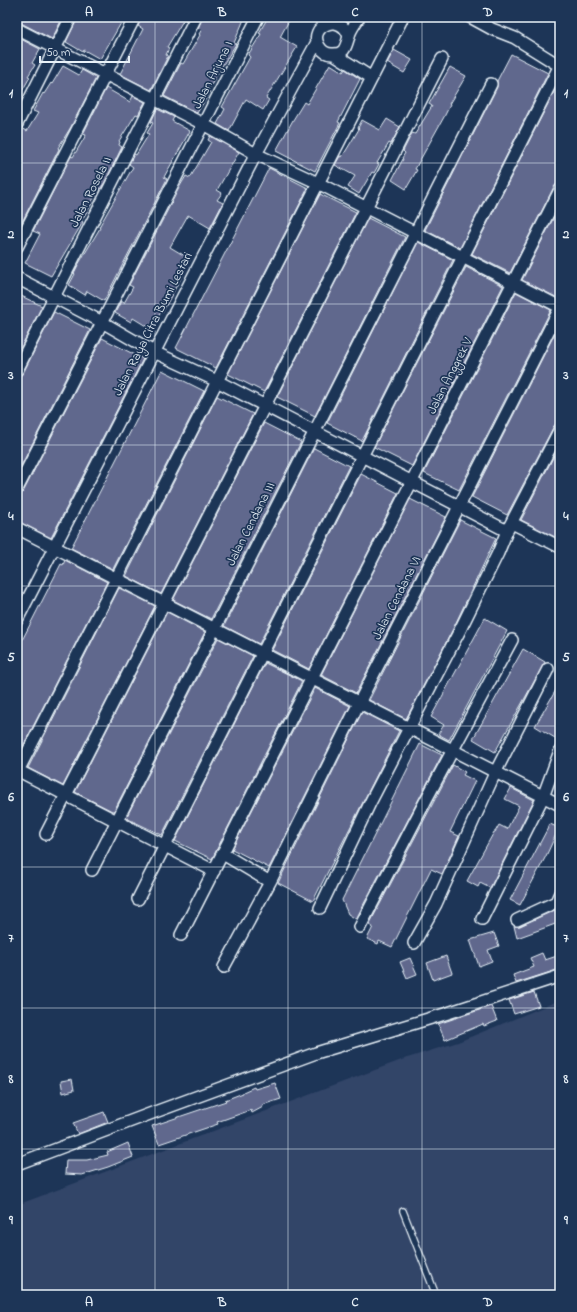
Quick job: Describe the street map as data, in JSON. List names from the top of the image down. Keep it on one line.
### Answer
{"streets":{"street":["Jalan Arjuna I","Jalan Rosela II","Jalan Raya Citra Bumi Lestari","Jalan Anggrek V","Jalan Cendana III","Jalan Cendana VI"]},"scale_bar":"50 m","grid":{"columns":["A","B","C","D"],"rows":["1","2","3","4","5","6","7","8","9"]}}
